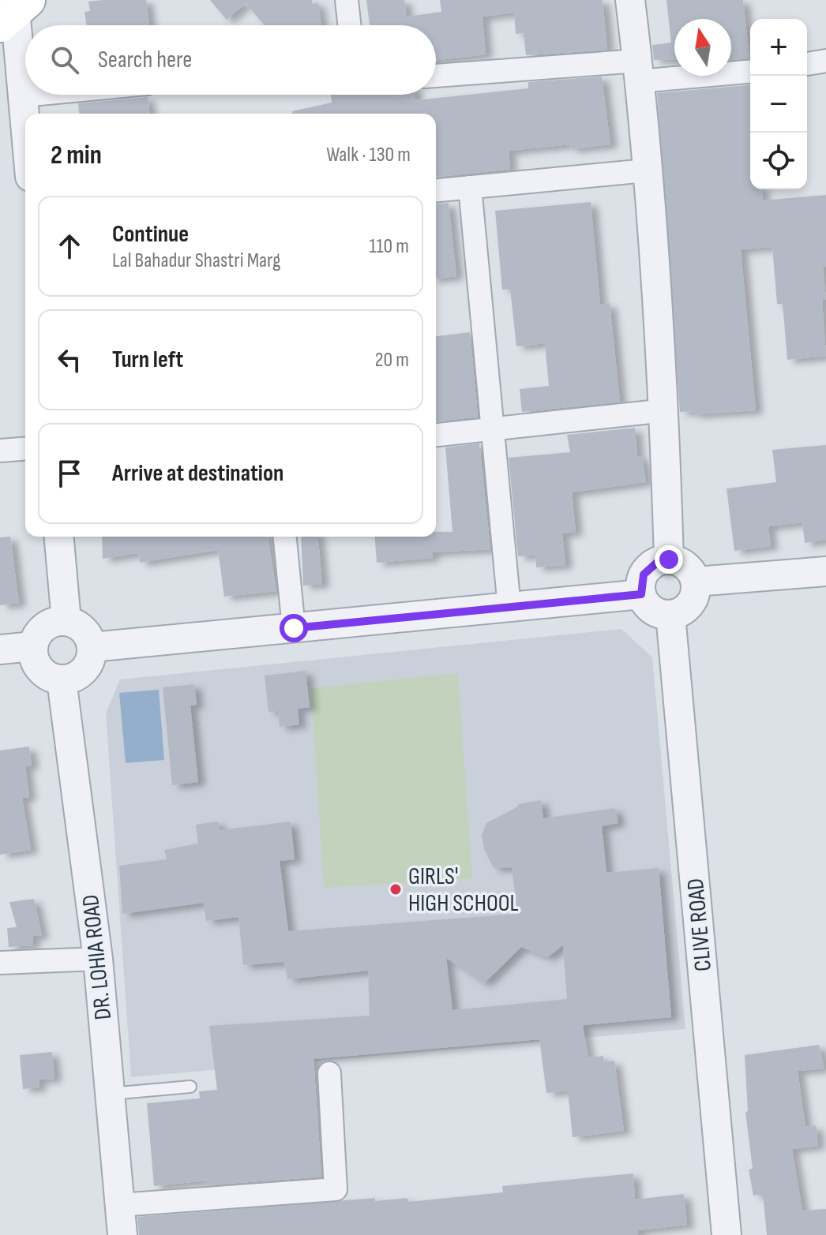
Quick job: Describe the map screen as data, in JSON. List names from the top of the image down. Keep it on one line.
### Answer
{"streets":{"street":["CLIVE ROAD","DR. LOHIA ROAD"]},"places":["GIRLS' HIGH SCHOOL"],"north":"top","page":{"map_buttons":["+","−"],"search":"Search here","heading":["2 min","Walk · 130 m"],"list":[["Continue","Lal Bahadur Shastri Marg","110 m"],["Turn left","20 m"],"Arrive at destination"]}}
